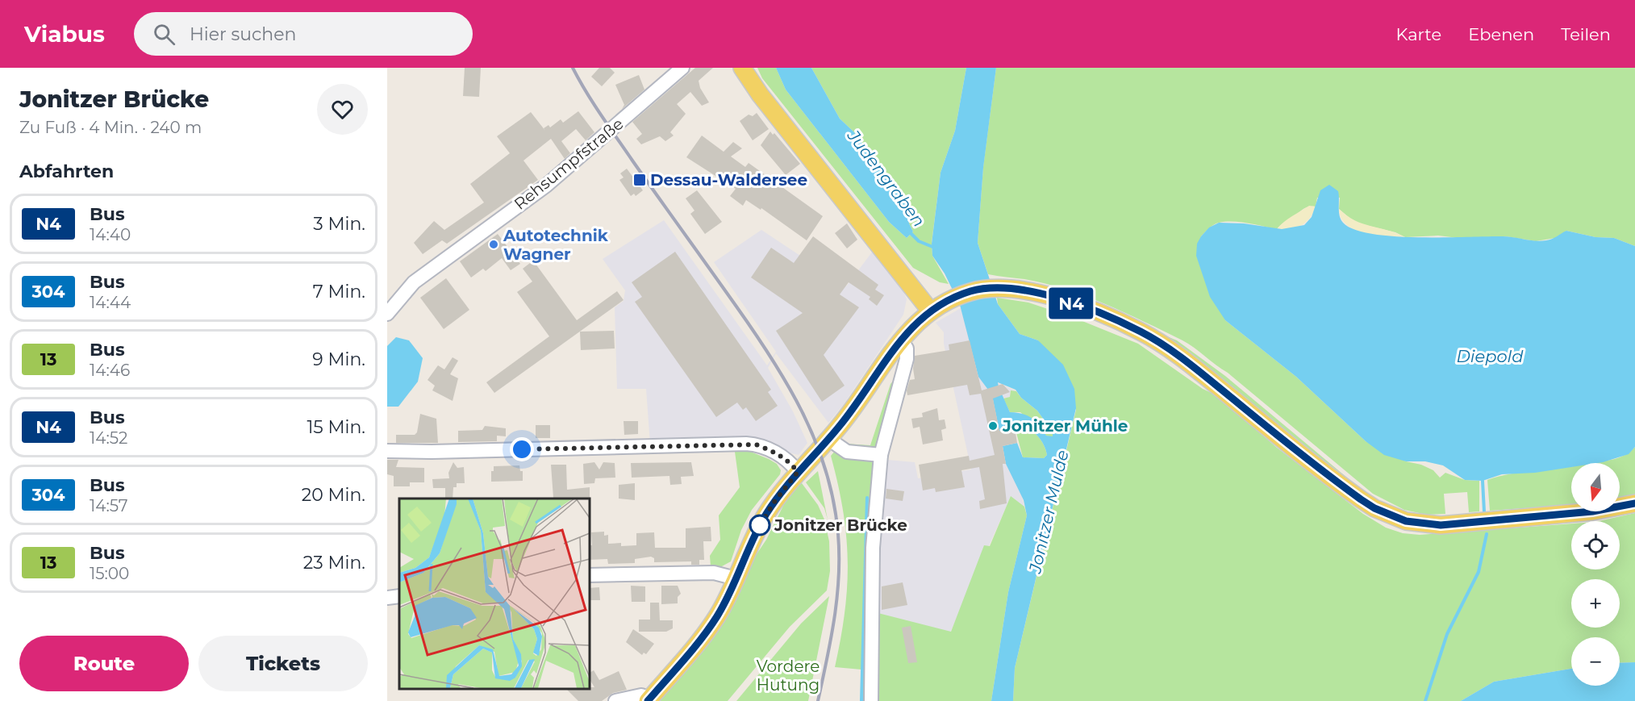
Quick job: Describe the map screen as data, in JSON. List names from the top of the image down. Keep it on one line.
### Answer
{"streets":{"street":["Rehsumpfstraße"]},"water":["Judengraben","Diepold","Jonitzer Mulde"],"parks":["Vordere Hutung"],"places":{"transit":["Dessau-Waldersee"],"other":["Autotechnik Wagner","Jonitzer Mühle","Jonitzer Brücke"]},"lines":["bus line N4"],"north":"bottom","page":{"header":"Viabus","search":"Hier suchen","nav":["Karte","Ebenen","Teilen"],"heading":[["Jonitzer Brücke","Zu Fuß · 4 Min. · 240 m"],"Abfahrten"],"on_map":"N4","list":[{"mark":"N4","name":"Bus","note":"14:40","value":"3 Min."},{"mark":"304","name":"Bus","note":"14:44","value":"7 Min."},{"mark":"13","name":"Bus","note":"14:46","value":"9 Min."},{"mark":"N4","name":"Bus","note":"14:52","value":"15 Min."},{"mark":"304","name":"Bus","note":"14:57","value":"20 Min."},{"mark":"13","name":"Bus","note":"15:00","value":"23 Min."}],"map_buttons":["+","−"],"buttons":["Route","Tickets"]}}
